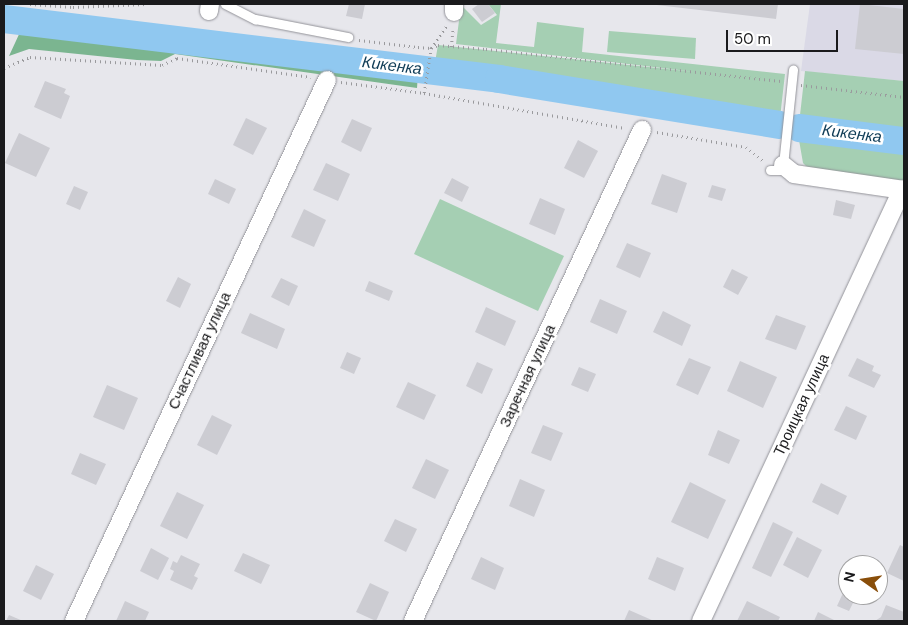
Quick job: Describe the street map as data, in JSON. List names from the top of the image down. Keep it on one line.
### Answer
{"streets":{"street":["Счастливая улица","Заречная улица","Троицкая улица"]},"water":["Кикенка"],"scale_bar":"50 m","north":"left"}
